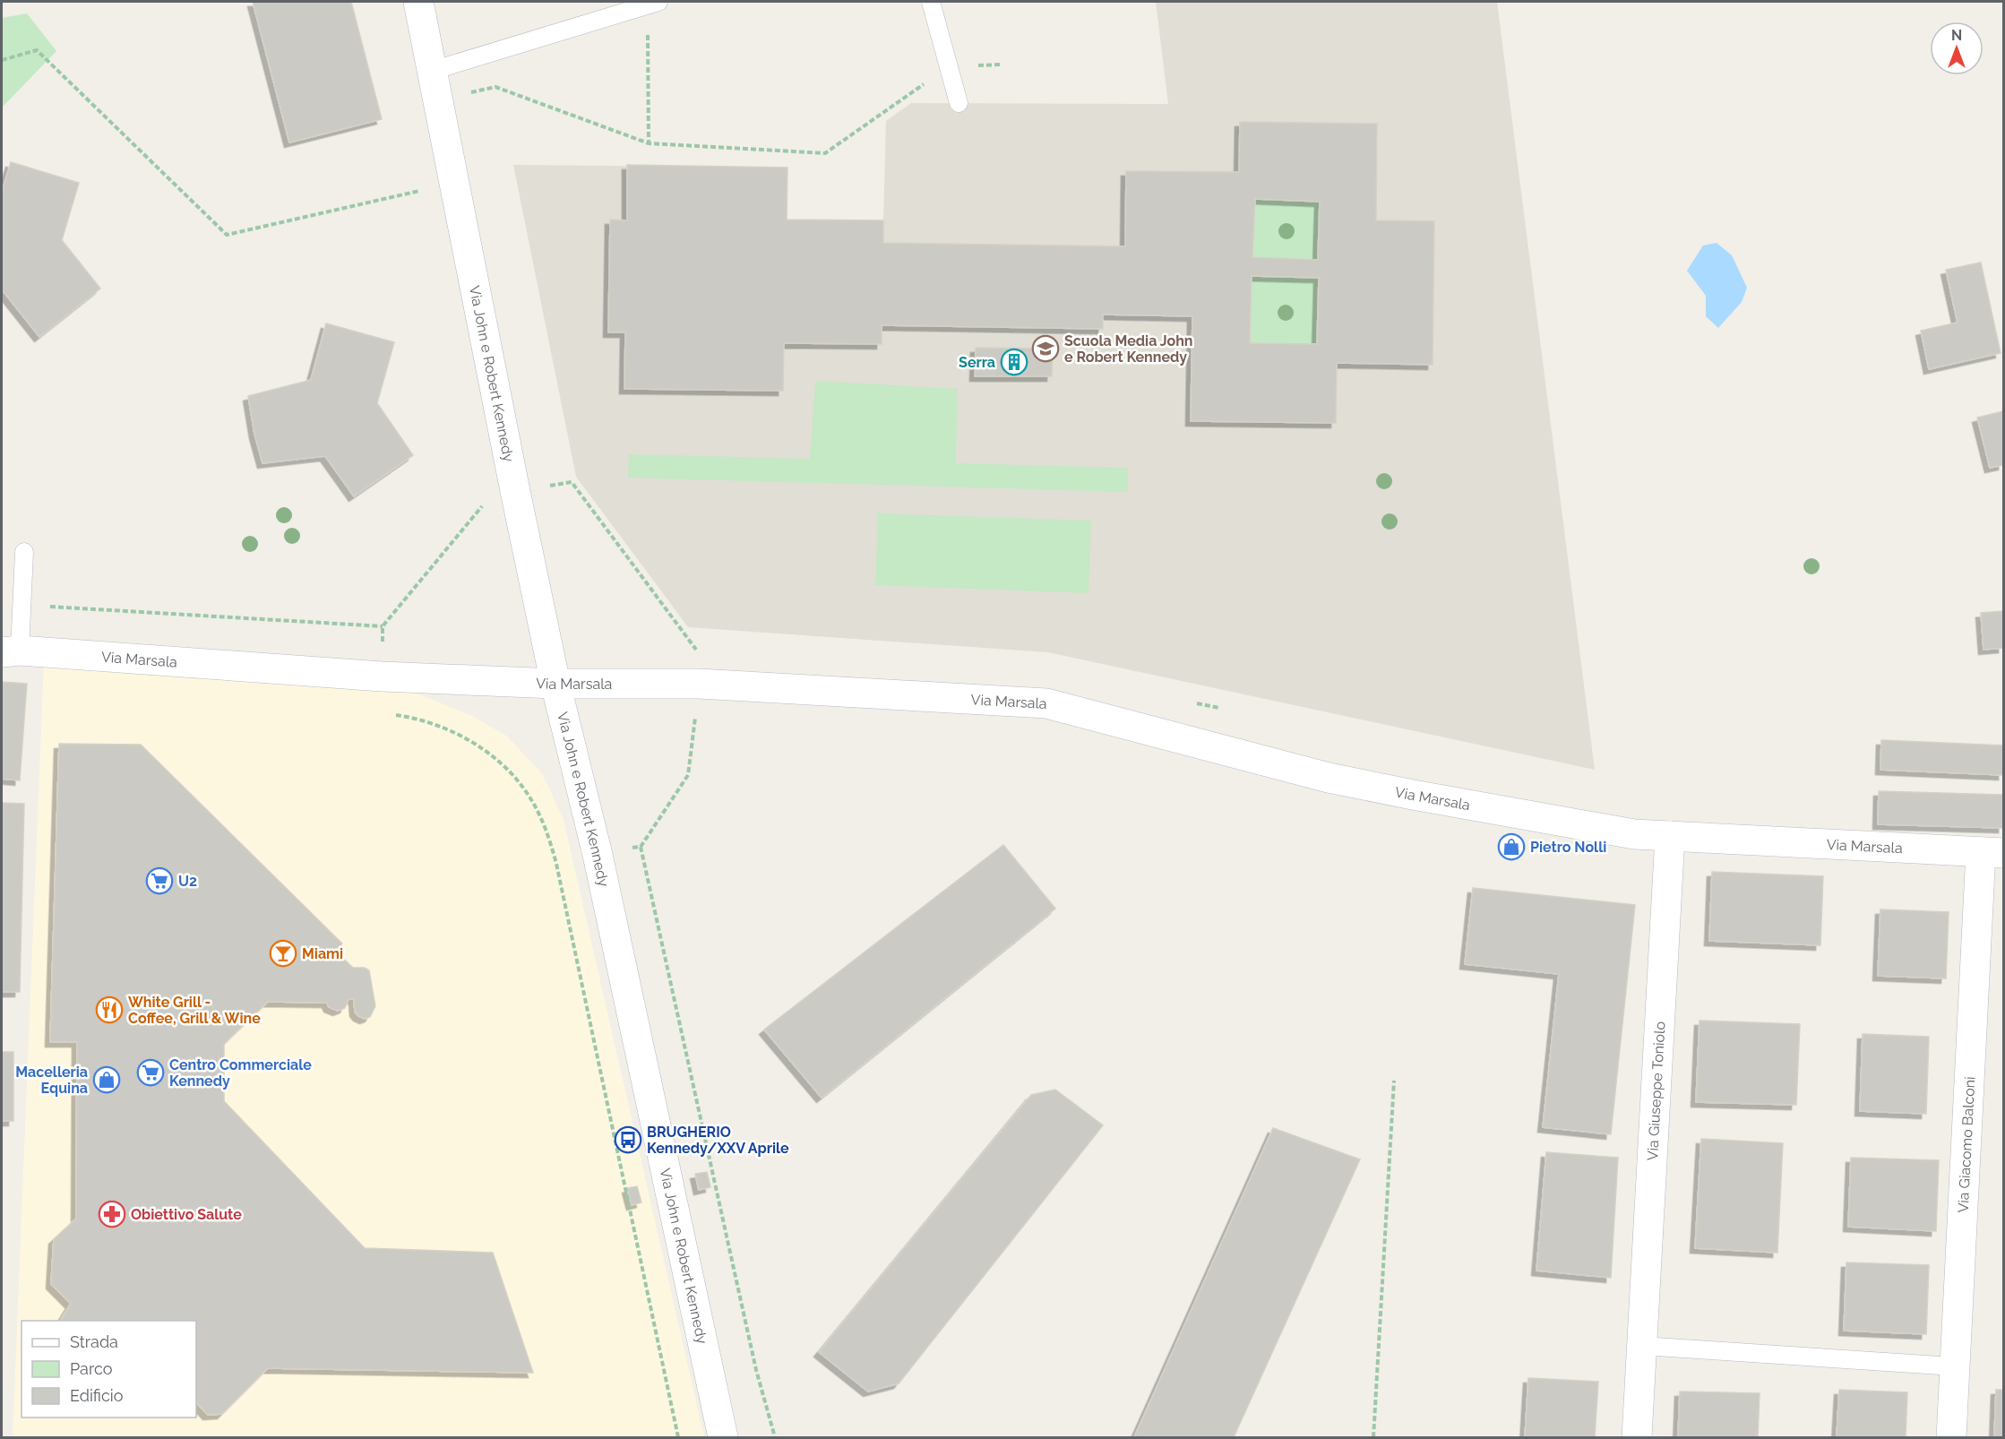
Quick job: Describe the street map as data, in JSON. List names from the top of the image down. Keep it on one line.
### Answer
{"streets":{"street":["Via John e Robert Kennedy","Via Marsala","Via Giuseppe Toniolo","Via Giacomo Balconi"]},"crossings":[["Via John e Robert Kennedy","Via Marsala"],["Via Marsala","Via Giuseppe Toniolo"],["Via Marsala","Via Giacomo Balconi"]],"places":{"school or university":["Scuola Media John e Robert Kennedy"],"building":["Serra"],"shop":["Pietro Nolli","Macelleria Equina"],"supermarket":["U2","Centro Commerciale Kennedy"],"bar":["Miami"],"restaurant":["White Grill - Coffee, Grill & Wine"],"bus stop":["BRUGHERIO Kennedy/XXV Aprile"],"pharmacy":["Obiettivo Salute"]},"legend":["Strada","Parco","Edificio"],"north":"top"}
